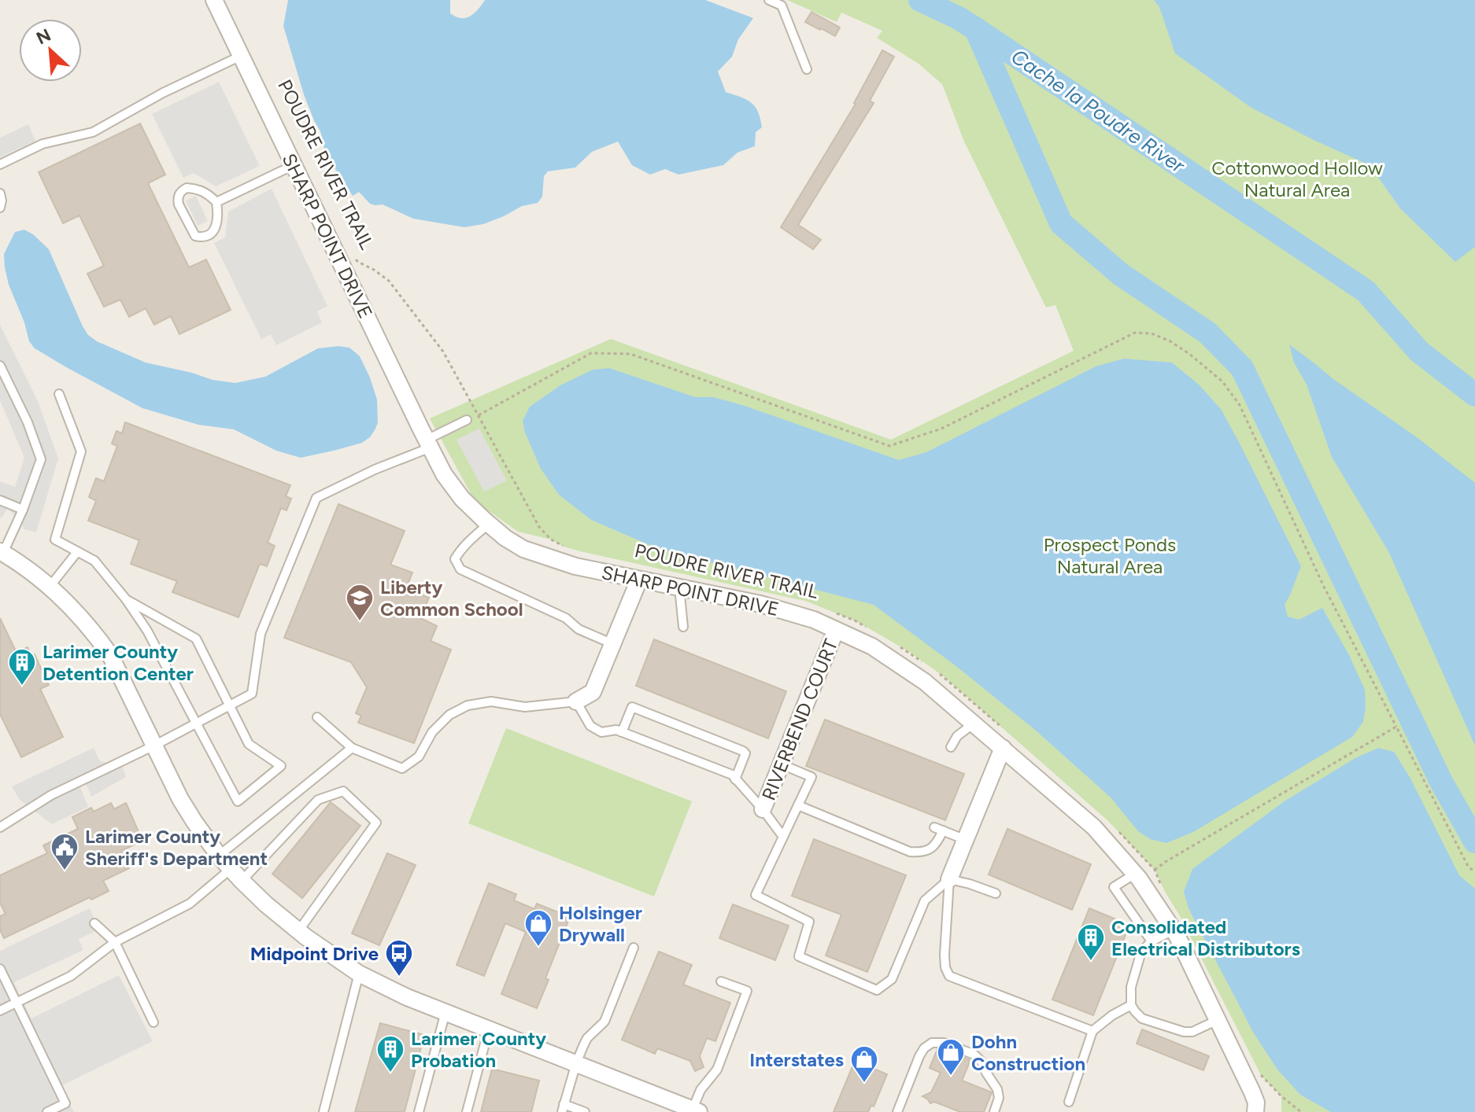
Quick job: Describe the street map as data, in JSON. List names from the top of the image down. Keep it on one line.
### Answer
{"streets":{"street":["SHARP POINT DRIVE","RIVERBEND COURT"],"path":["POUDRE RIVER TRAIL"]},"crossings":[["SHARP POINT DRIVE","RIVERBEND COURT"]],"water":["Cache la Poudre River"],"parks":["Cottonwood Hollow Natural Area","Prospect Ponds Natural Area"],"places":{"school or university":["Liberty Common School"],"building":["Larimer County Detention Center","Consolidated Electrical Distributors","Larimer County Probation"],"public building":["Larimer County Sheriff's Department"],"shop":["Holsinger Drywall","Dohn Construction","Interstates"],"bus stop":["Midpoint Drive"]},"north":"top left"}
